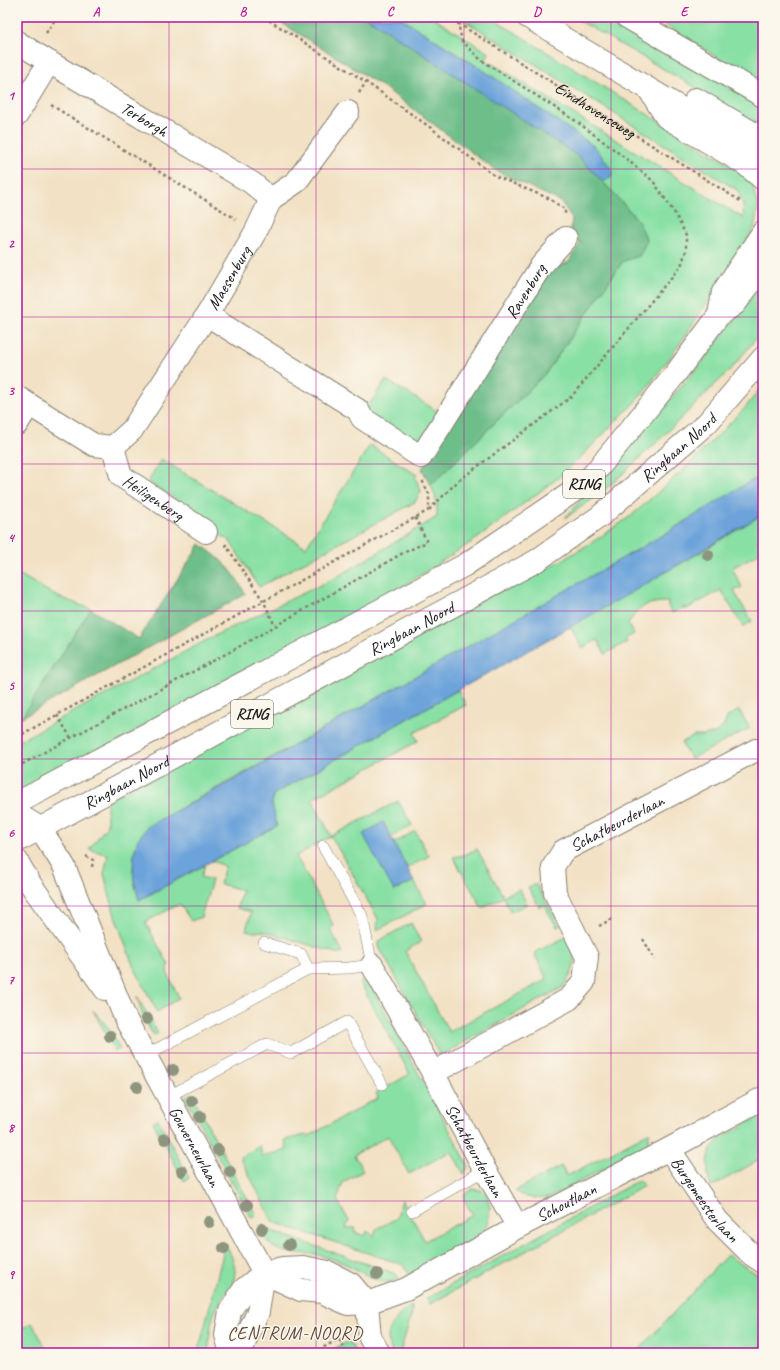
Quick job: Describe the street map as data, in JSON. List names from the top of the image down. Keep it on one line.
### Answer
{"streets":{"street":["Terborgh","Maesenburg","Ravenburg","Ringbaan Noord","RING","Heiligenberg","Schatbeurderlaan","Gouverneurlaan","Burgemeesterlaan","Schoutlaan"],"path":["Eindhovenseweg"]},"crossings":[["Terborgh","Maesenburg"],["Maesenburg","Heiligenberg"],["Ringbaan Noord","Gouverneurlaan"],["Schatbeurderlaan","Schoutlaan"],["Burgemeesterlaan","Schoutlaan"]],"districts":["CENTRUM-NOORD"],"grid":{"columns":["A","B","C","D","E"],"rows":["1","2","3","4","5","6","7","8","9"]}}
